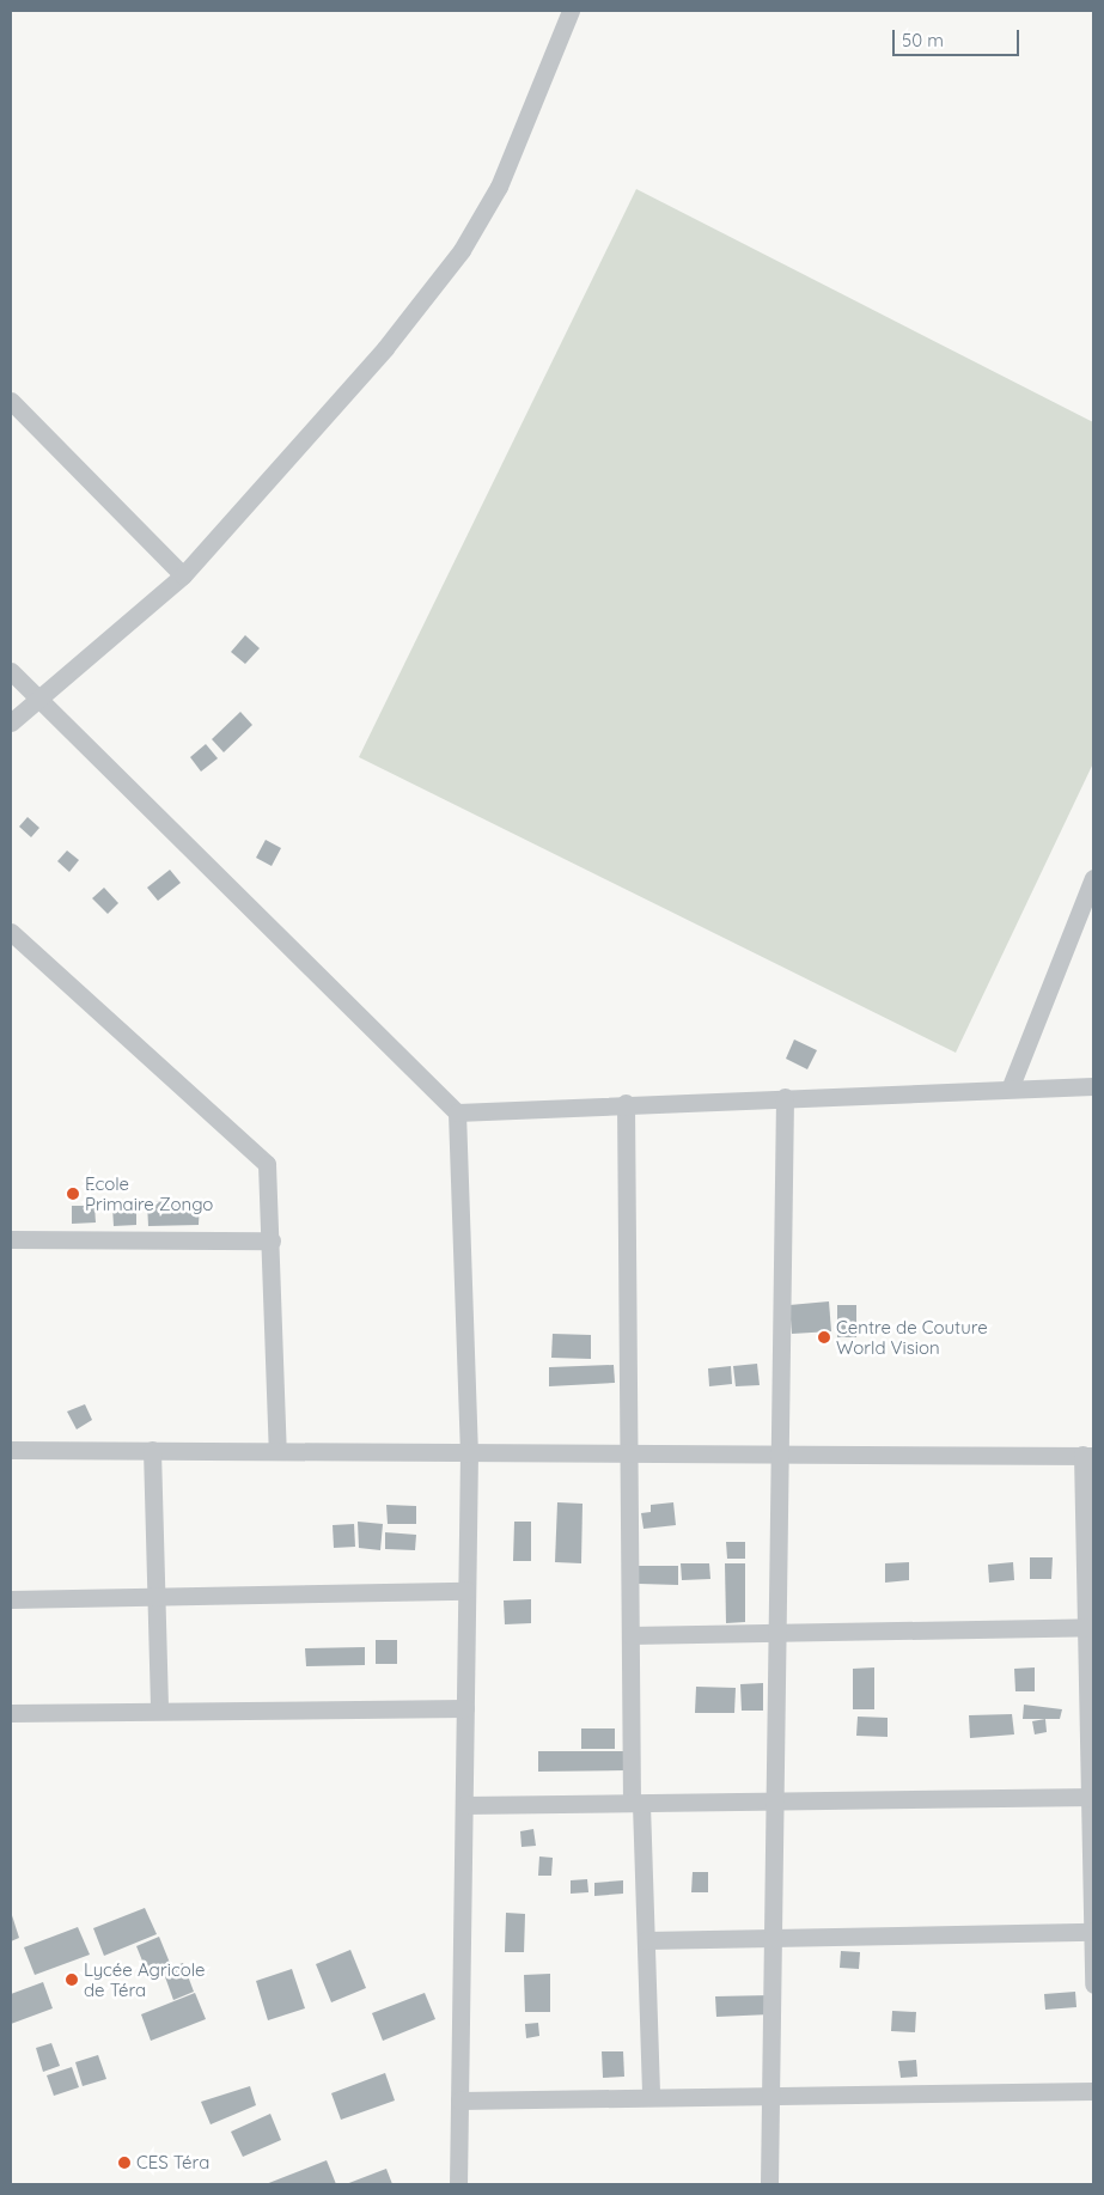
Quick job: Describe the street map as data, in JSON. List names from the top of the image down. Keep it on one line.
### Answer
{"places":["Ecole Primaire Zongo","Centre de Couture World Vision","Lycée Agricole de Téra","CES Téra"],"scale_bar":"50 m"}
